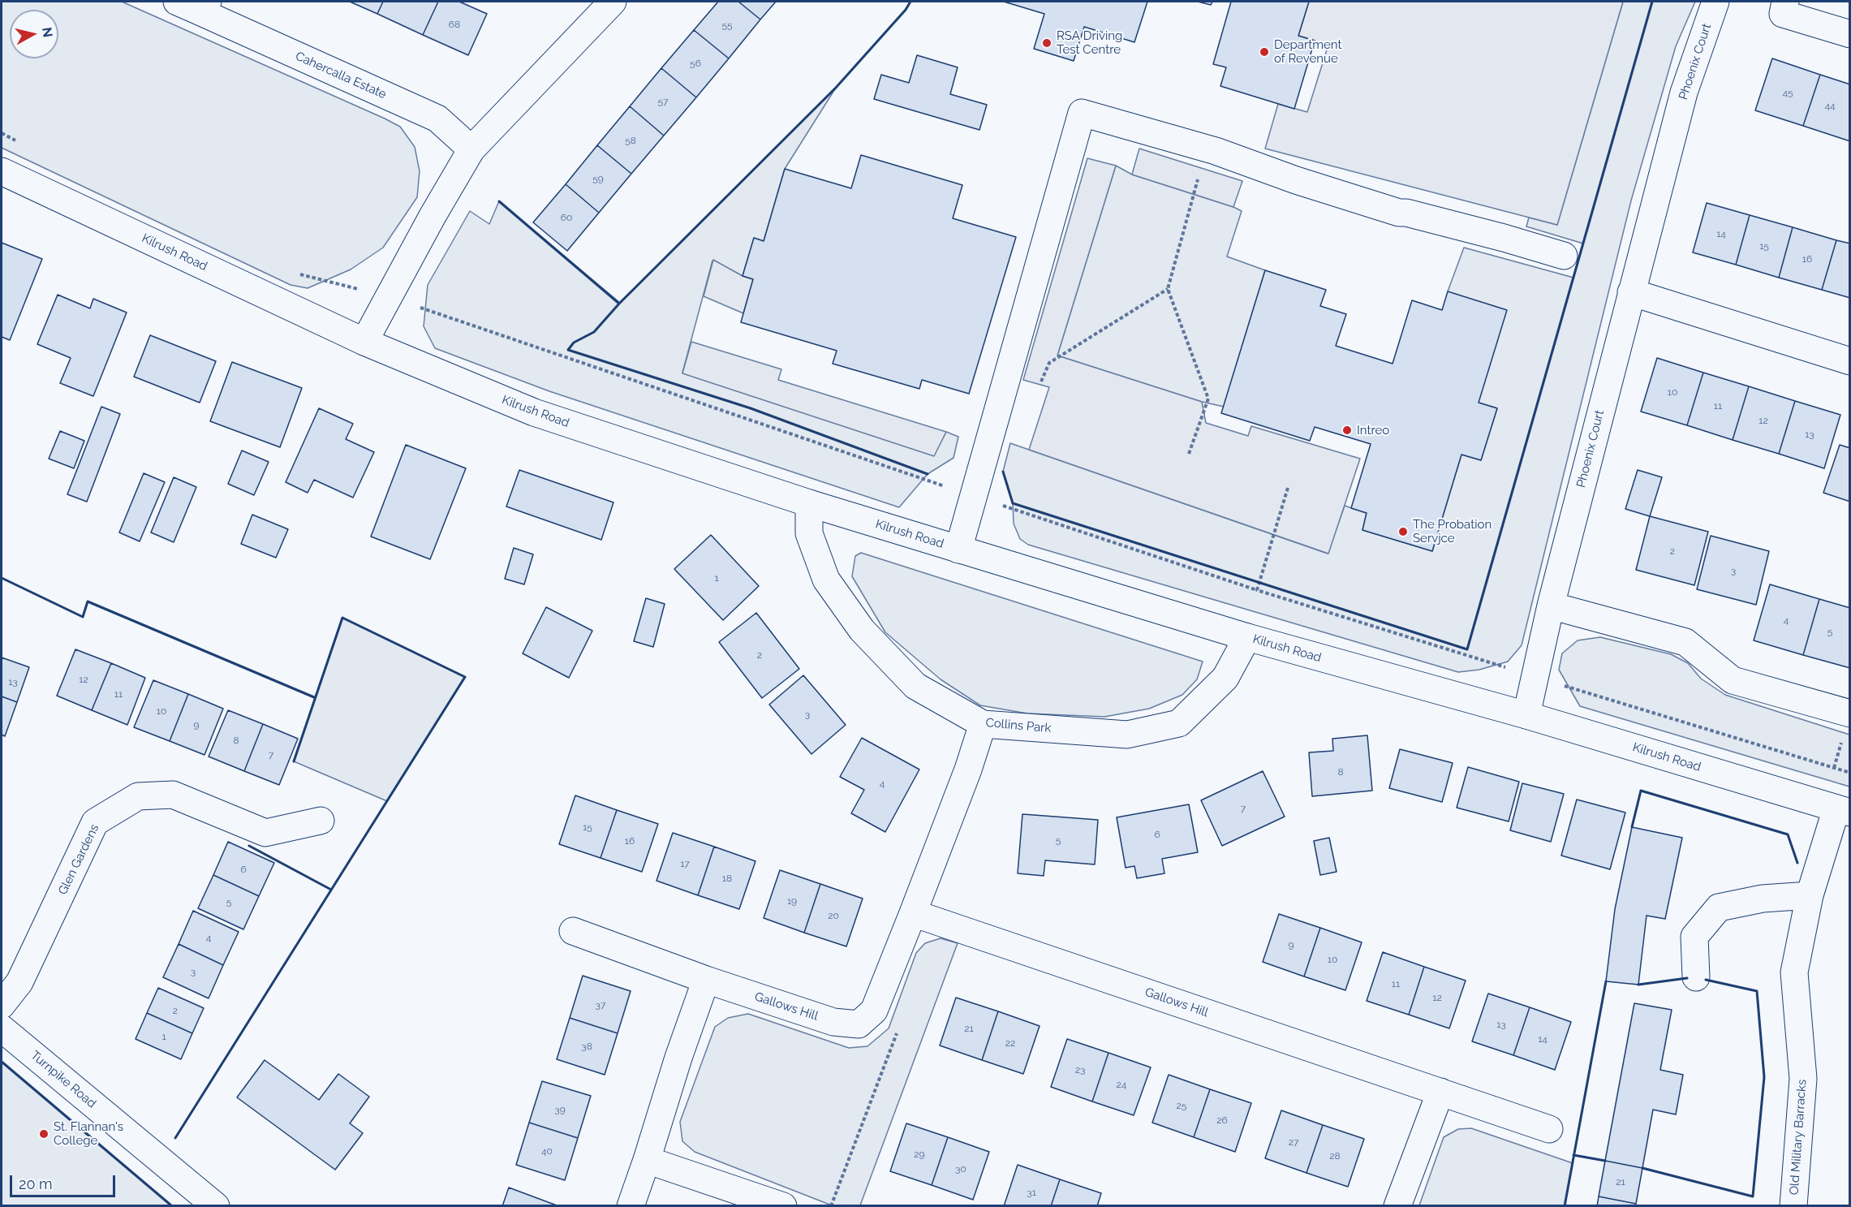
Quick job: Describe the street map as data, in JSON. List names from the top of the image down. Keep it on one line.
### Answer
{"streets":{"street":["Phoenix Court","Cahercalla Estate","Kilrush Road","Collins Park","Glen Gardens","Gallows Hill","Turnpike Road","Old Military Barracks"]},"crossings":[["Phoenix Court","Kilrush Road"],["Kilrush Road","Collins Park"],["Kilrush Road","Old Military Barracks"],["Collins Park","Gallows Hill"]],"places":["RSA Driving Test Centre","Department of Revenue","Intreo","The Probation Servjce","St. Flannan's College"],"house_numbers":["68","55","56","45","57","44","58","59","60","14","15","16","10","11","12","13","2","3","1","4","5","2","12","13","11","10","3","9","8","7","8","4","7","15","6","5","16","17","6","18","19","5","20","4","9","10","3","11","12","37","2","13","21","1","14","22","38","23","24","25","39","26","27","40","29","28","30","21","31"],"scale_bar":"20 m","north":"right"}
